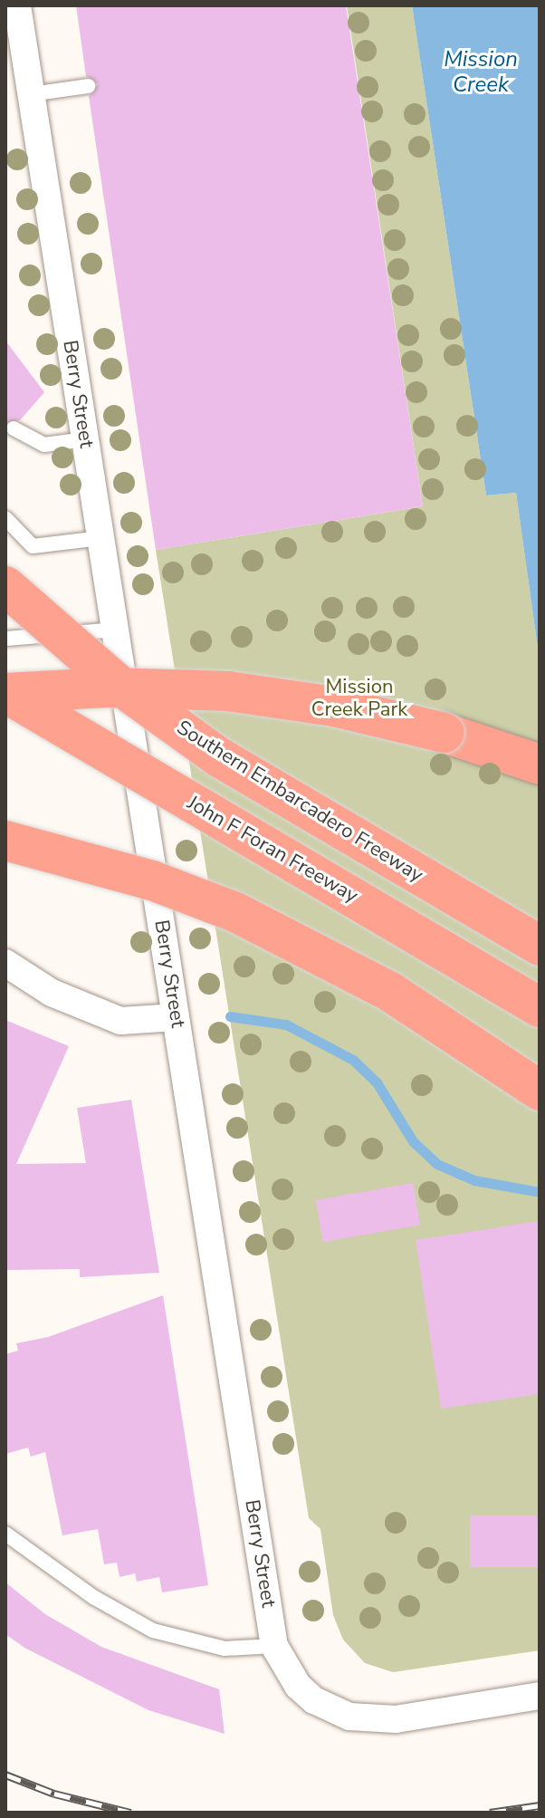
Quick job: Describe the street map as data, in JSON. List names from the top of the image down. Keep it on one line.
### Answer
{"streets":{"highway":["Southern Embarcadero Freeway","John F Foran Freeway"],"street":["Berry Street"]},"water":["Mission Creek"],"parks":["Mission Creek Park"]}
